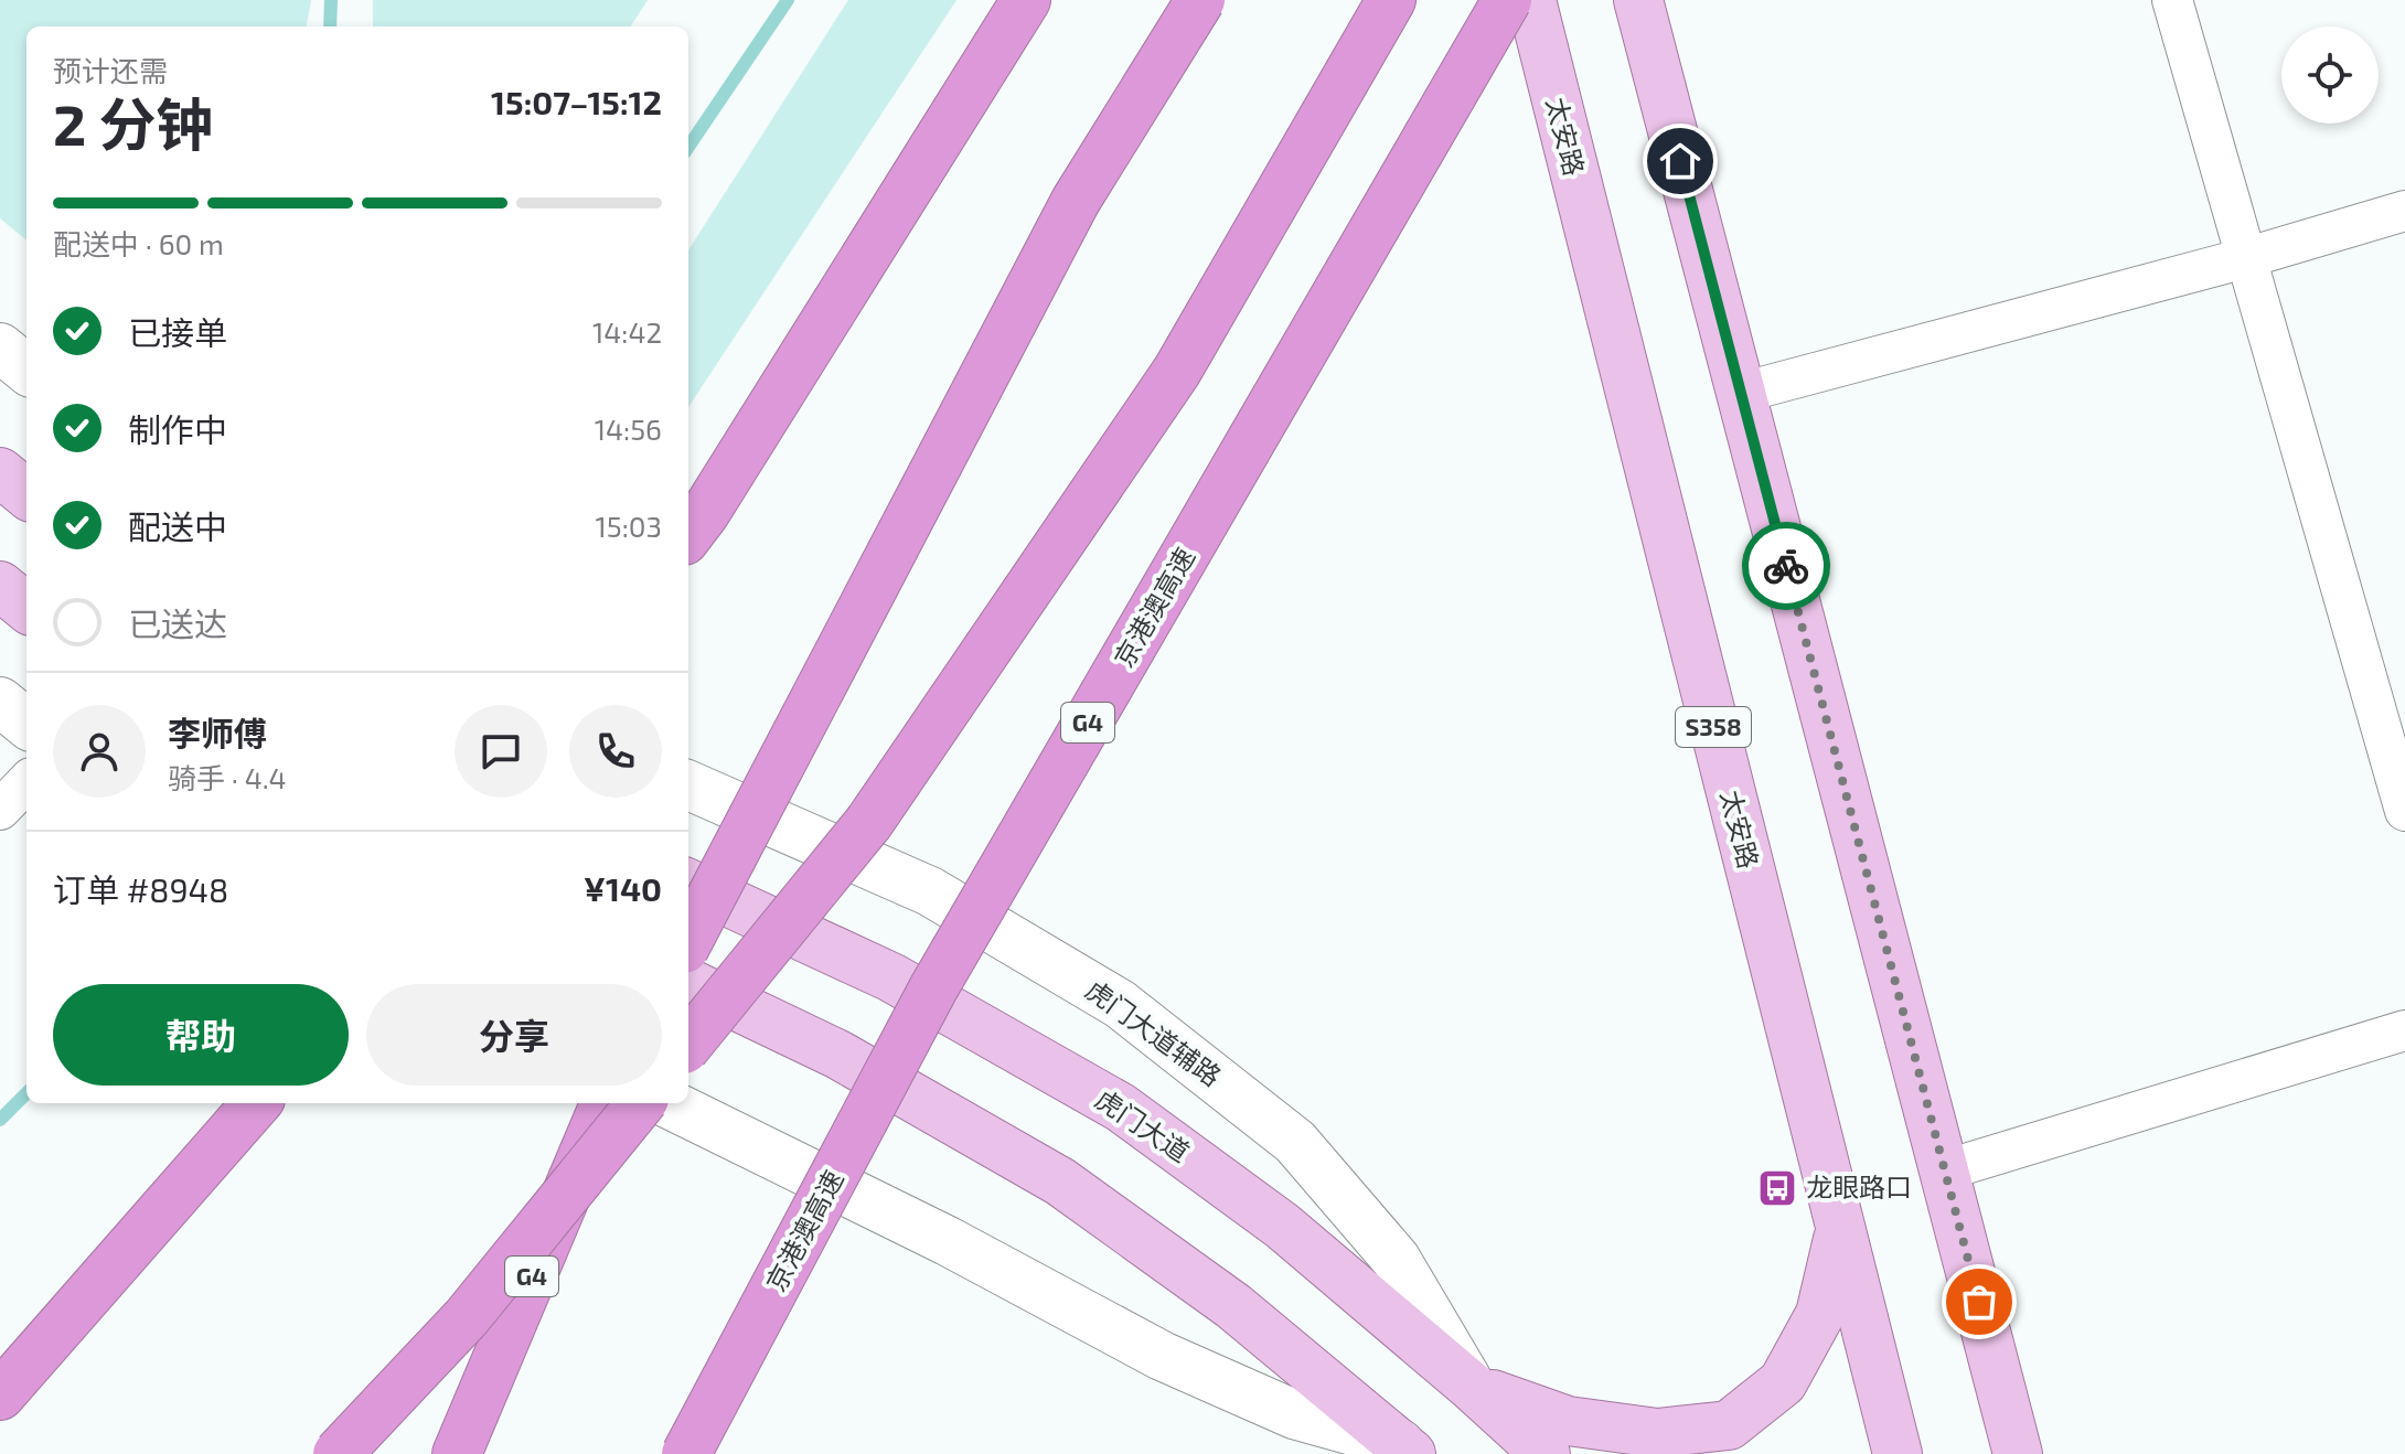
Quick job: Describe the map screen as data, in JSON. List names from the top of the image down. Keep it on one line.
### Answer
{"streets":{"highway":["京港澳高速","G4"],"main road":["太安路","S358","虎门大道辅路","虎门大道"]},"crossings":[["虎门大道辅路","虎门大道"]],"places":{"bus stop":["龙眼路口"]},"page":{"heading":["2 分钟","预计还需","15:07–15:12"],"panel":["李师傅","骑手 · 4.4","订单 #8948","¥140"],"bar":"配送中 · 60 m","list":[["已接单","14:42"],["制作中","14:56"],["配送中","15:03"],"已送达"],"buttons":["帮助","分享"]}}
